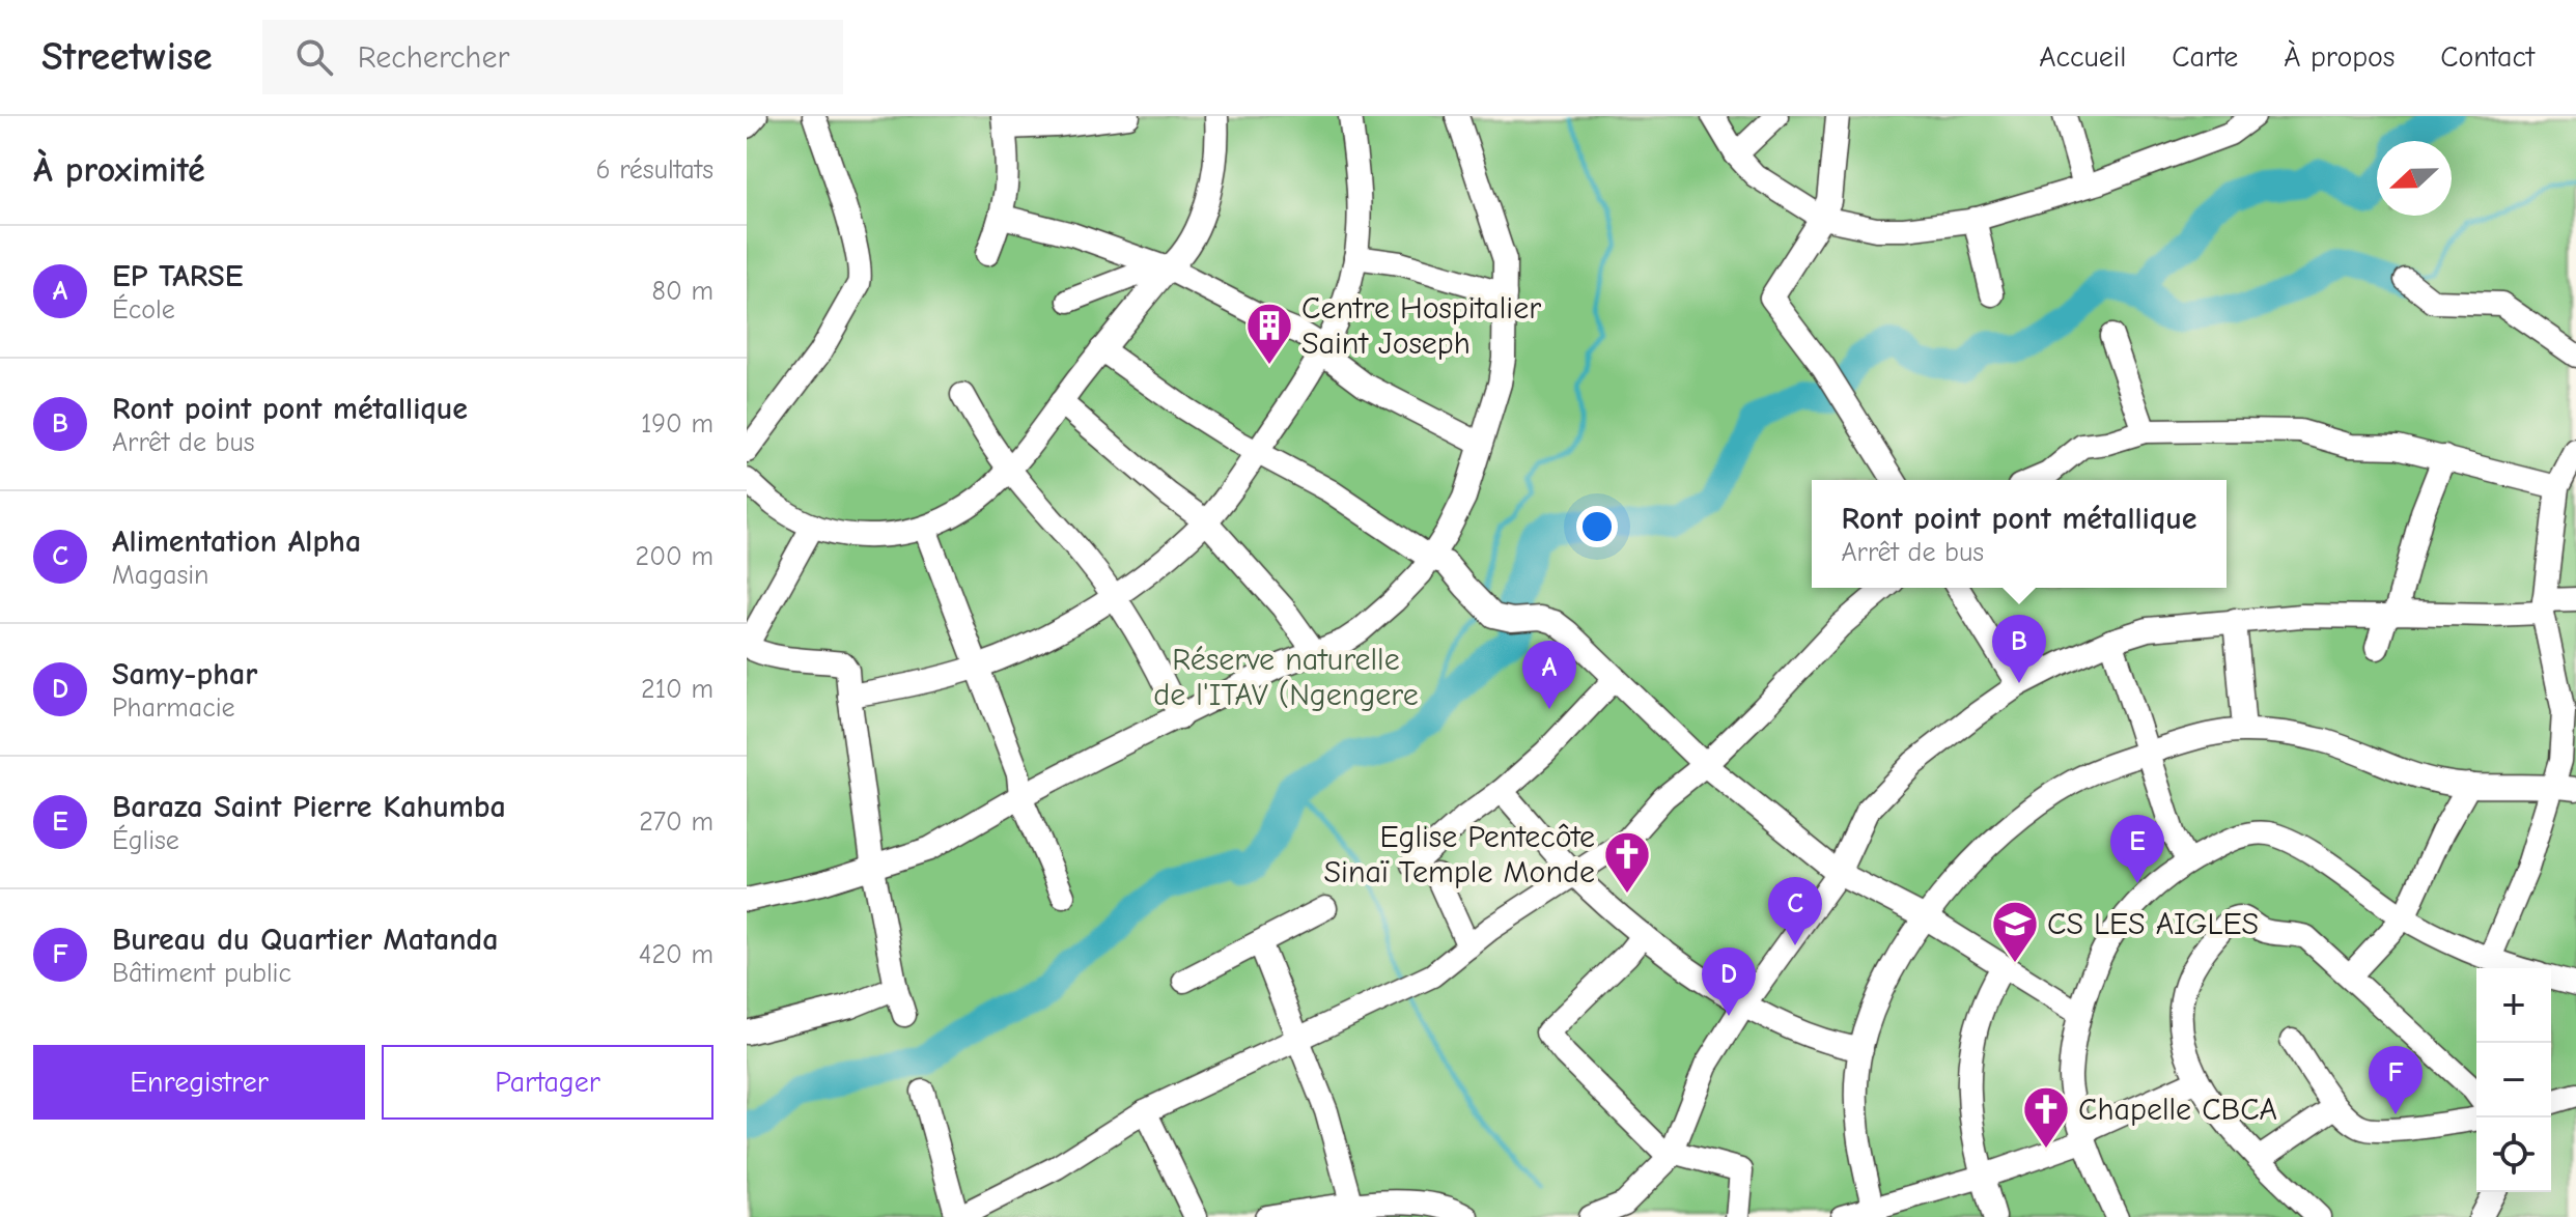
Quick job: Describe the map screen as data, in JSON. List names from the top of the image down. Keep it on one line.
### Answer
{"parks":["Réserve naturelle de l'ITAV (Ngengere"],"places":{"building":["Centre Hospitalier Saint Joseph"],"church":["Eglise Pentecôte Sinaï Temple Monde","Chapelle CBCA"],"school or university":["CS LES AIGLES"]},"north":"left","page":{"header":"Streetwise","search":"Rechercher","nav":["Accueil","Carte","À propos","Contact"],"heading":["À proximité","6 résultats"],"list":[{"mark":"A","name":"EP TARSE","note":"École","value":"80 m"},{"mark":"B","name":"Ront point pont métallique","note":"Arrêt de bus","value":"190 m"},{"mark":"C","name":"Alimentation Alpha","note":"Magasin","value":"200 m"},{"mark":"D","name":"Samy-phar","note":"Pharmacie","value":"210 m"},{"mark":"E","name":"Baraza Saint Pierre Kahumba","note":"Église","value":"270 m"},{"mark":"F","name":"Bureau du Quartier Matanda","note":"Bâtiment public","value":"420 m"}],"popup":["Ront point pont métallique","Arrêt de bus"],"pins":["B","A","E","C","D","F"],"map_buttons":["+","−"],"buttons":["Enregistrer","Partager"]}}
